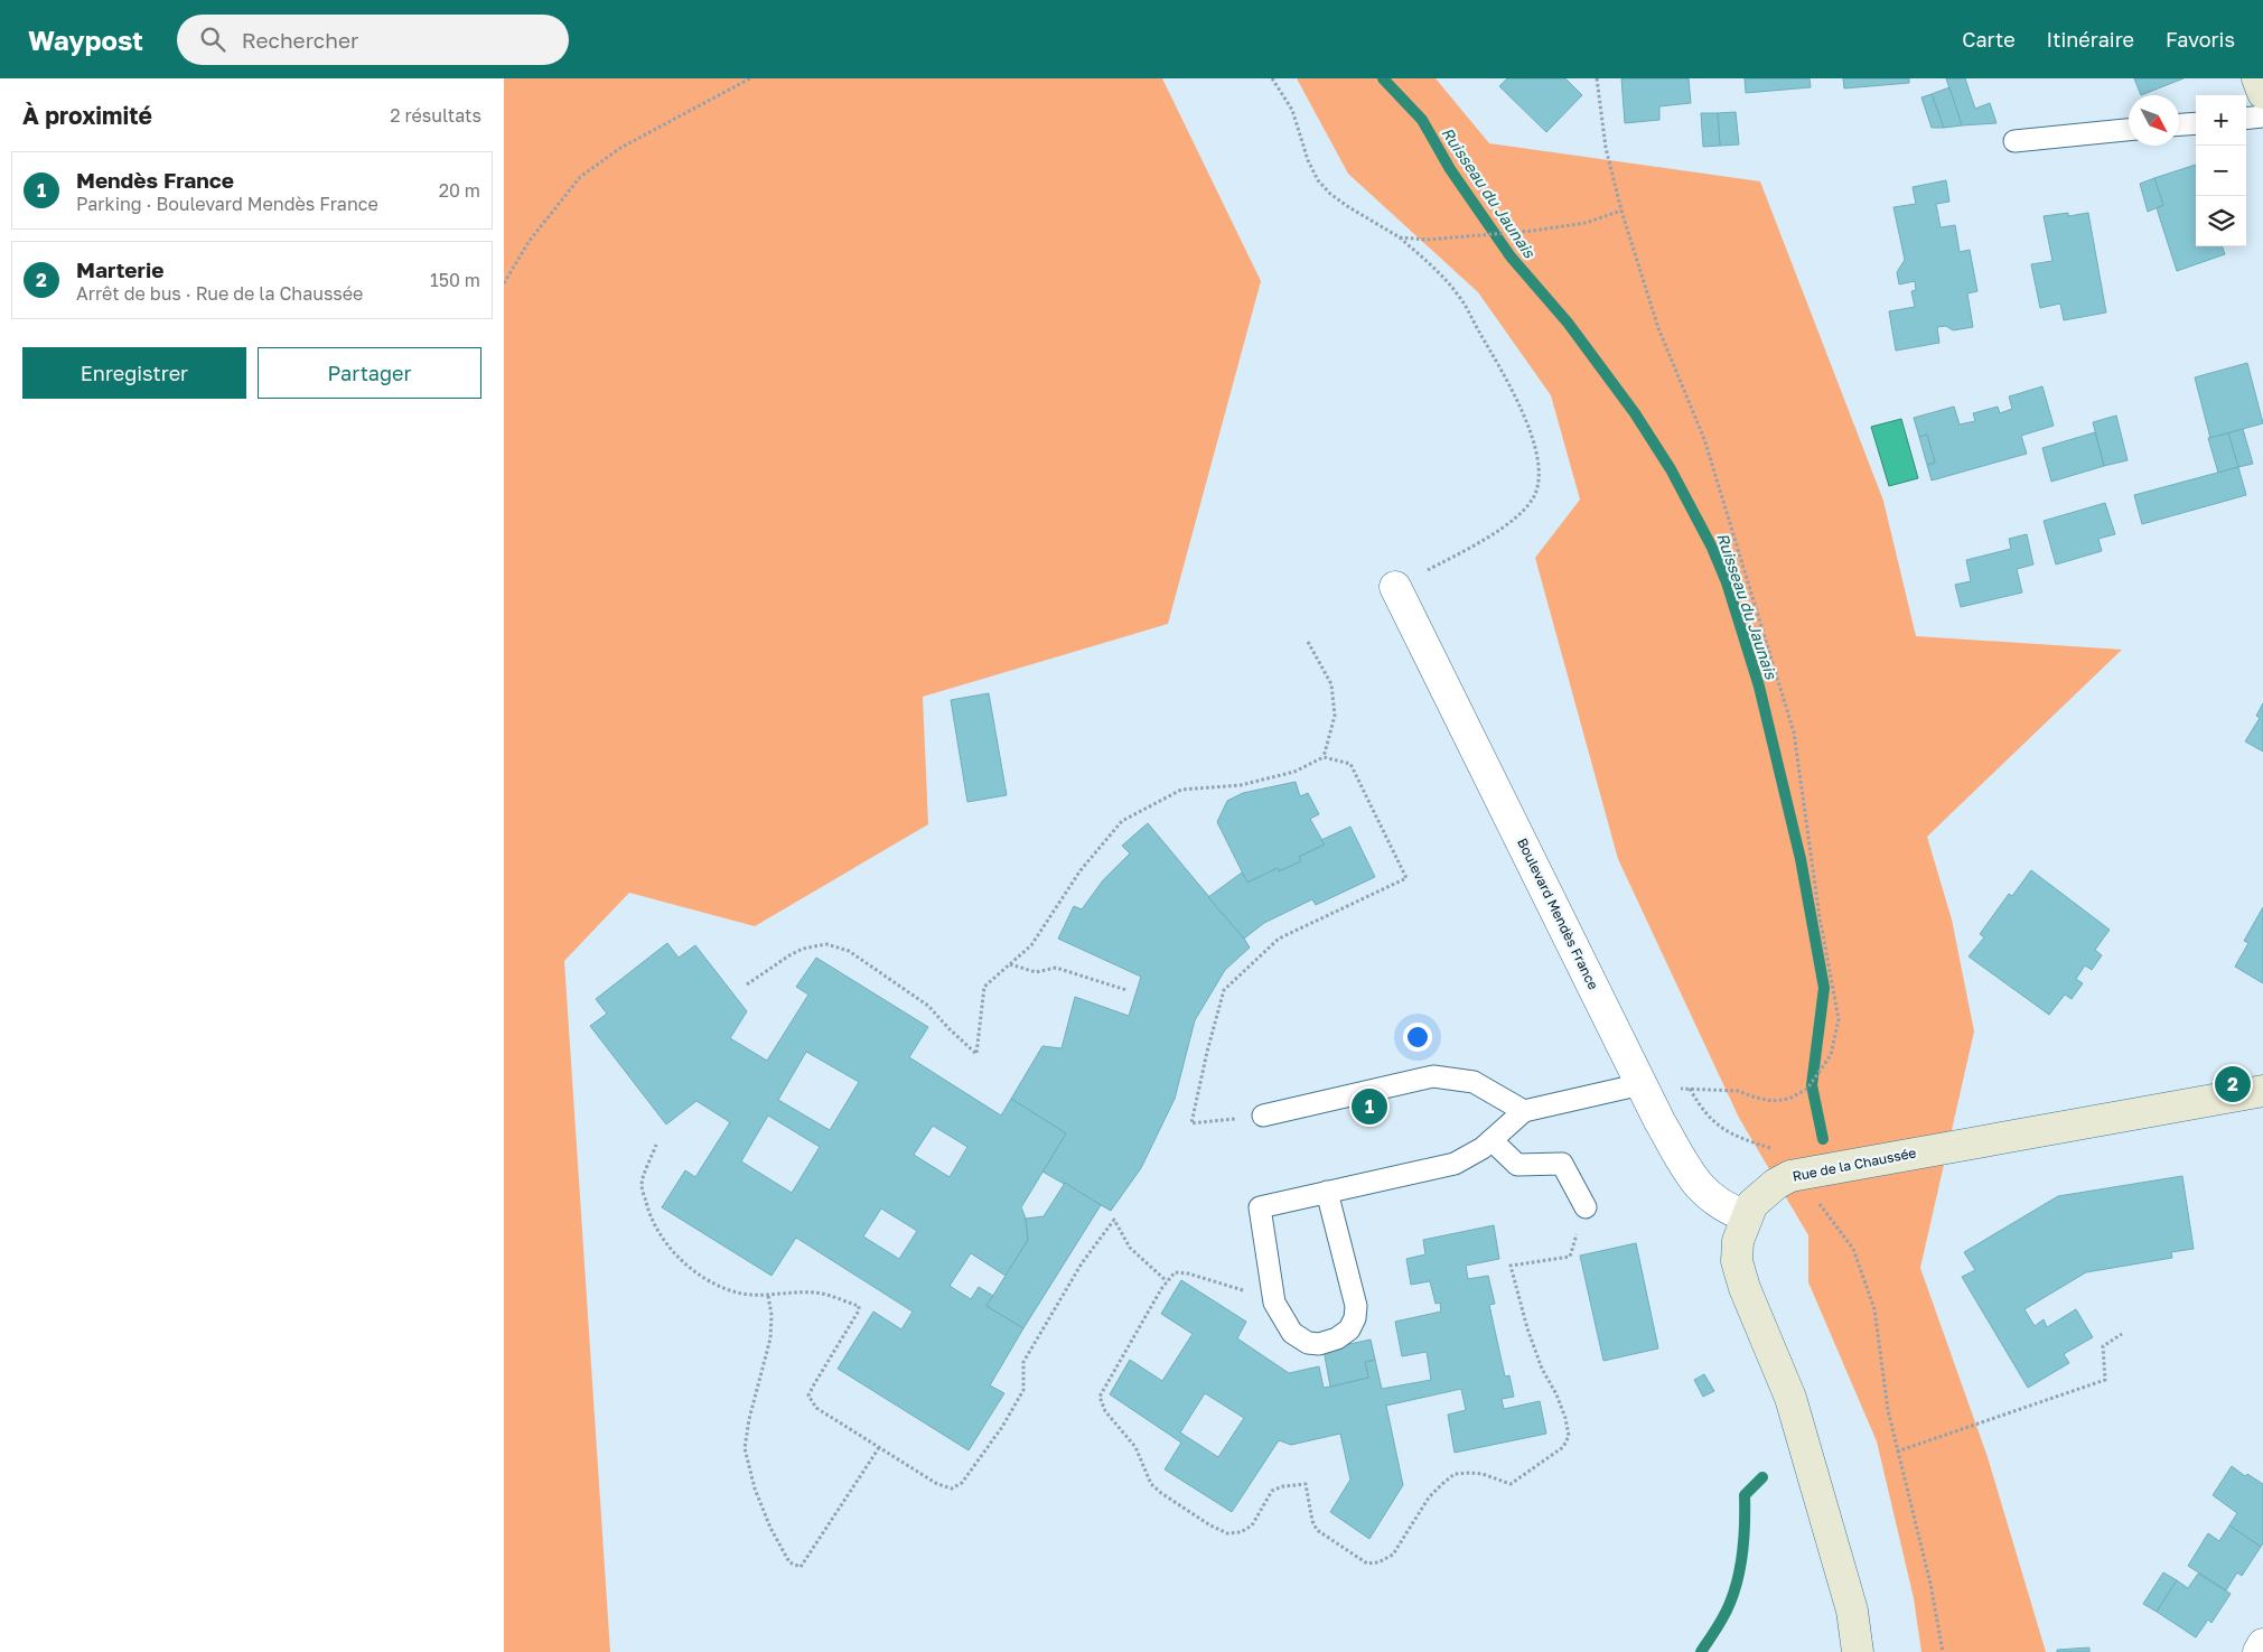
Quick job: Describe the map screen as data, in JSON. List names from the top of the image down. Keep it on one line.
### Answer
{"streets":{"street":["Boulevard Mendès France","Rue de la Chaussée"]},"crossings":[["Boulevard Mendès France","Rue de la Chaussée"]],"water":["Ruisseau du Jaunais"],"north":"bottom right","page":{"header":"Waypost","search":"Rechercher","nav":["Carte","Itinéraire","Favoris"],"heading":["À proximité","2 résultats"],"map_buttons":["+","−"],"list":[{"mark":"1","name":"Mendès France","note":"Parking · Boulevard Mendès France","value":"20 m"},{"mark":"2","name":"Marterie","note":"Arrêt de bus · Rue de la Chaussée","value":"150 m"}],"buttons":["Enregistrer","Partager"],"pins":["2","1"]}}
